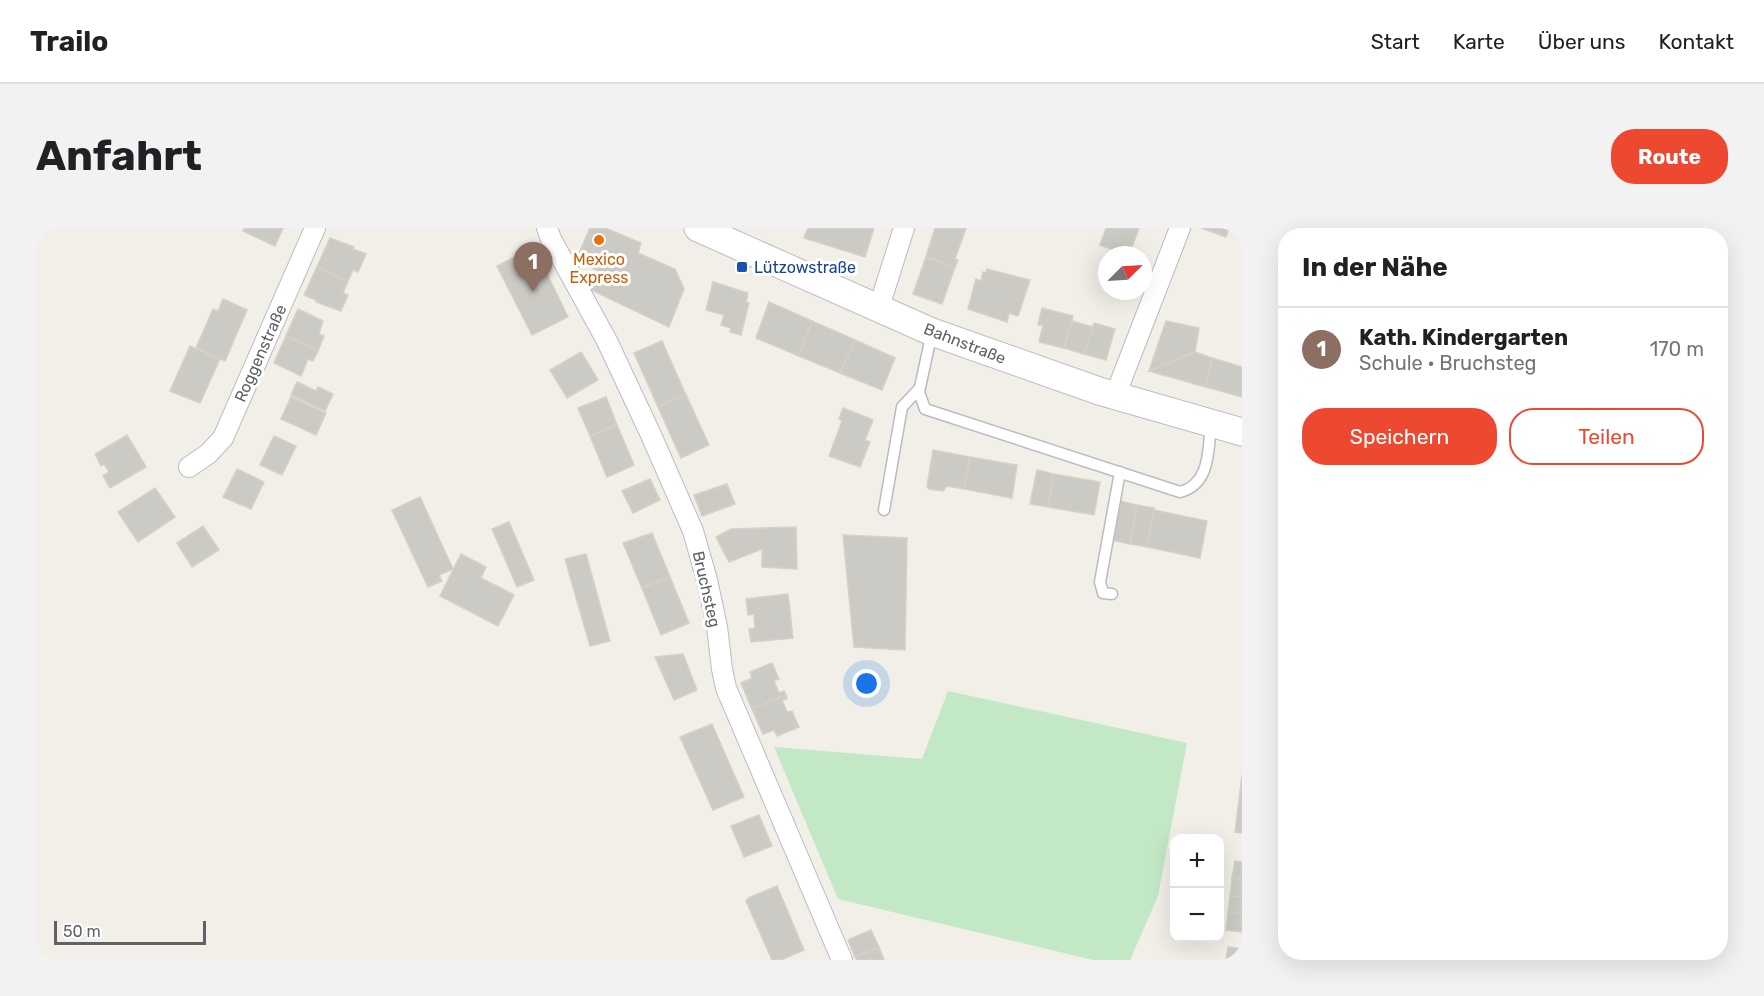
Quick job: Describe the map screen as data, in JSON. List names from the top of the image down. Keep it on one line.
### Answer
{"streets":{"main road":["Bahnstraße"],"street":["Roggenstraße","Bruchsteg"]},"places":{"other":["Mexico Express"],"transit":["Lützowstraße"]},"scale_bar":"50 m","north":"top right","page":{"header":"Trailo","nav":["Start","Karte","Über uns","Kontakt"],"buttons":["Route",["Speichern","Teilen"]],"title":"Anfahrt","heading":"In der Nähe","pins":"1","list":[{"mark":"1","name":"Kath. Kindergarten","note":"Schule · Bruchsteg","value":"170 m"}],"map_buttons":["+","−"],"scale":"50 m"}}
